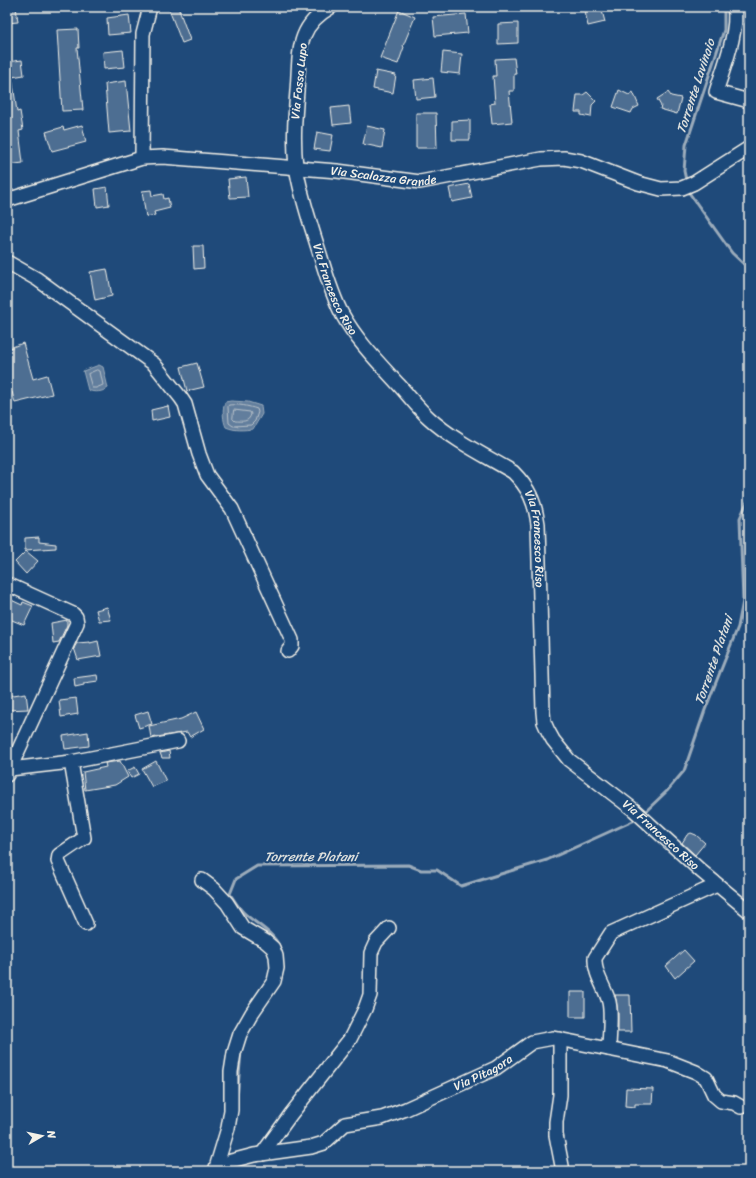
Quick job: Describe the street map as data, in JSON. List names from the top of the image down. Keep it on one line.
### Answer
{"streets":{"street":["Via Fossa Lupo","Via Scalazza Grande","Via Francesco Riso","Via Pitagora"]},"crossings":[["Via Fossa Lupo","Via Scalazza Grande"],["Via Fossa Lupo","Via Francesco Riso"],["Via Scalazza Grande","Via Francesco Riso"]],"water":["Torrente Lavinaio","Torrente Platani"],"north":"right"}
